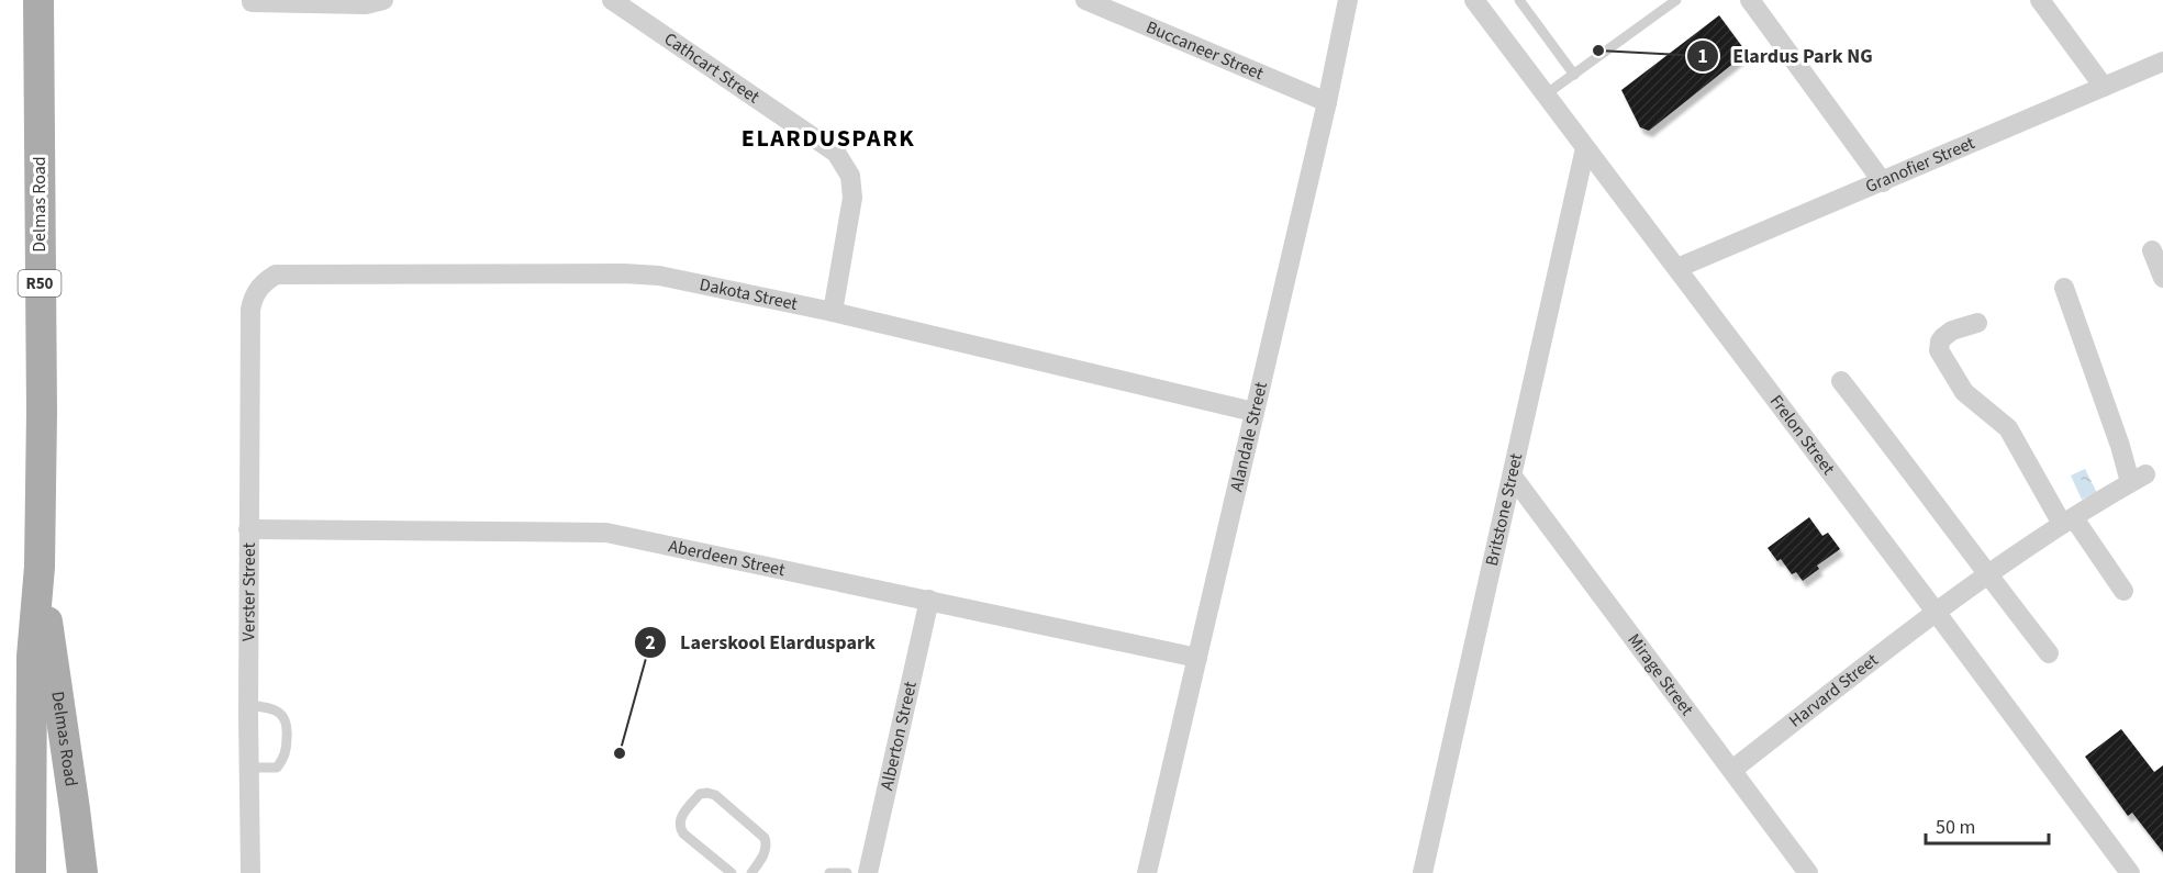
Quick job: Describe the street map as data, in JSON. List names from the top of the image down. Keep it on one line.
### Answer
{"streets":{"main road":["Delmas Road","R50"],"street":["Buccaneer Street","Cathcart Street","Granofier Street","Dakota Street","Alandale Street","Frelon Street","Britstone Street","Aberdeen Street","Verster Street","Mirage Street","Harvard Street","Alberton Street"]},"crossings":[["Buccaneer Street","Alandale Street"],["Cathcart Street","Dakota Street"],["Granofier Street","Frelon Street"],["Dakota Street","Alandale Street"],["Dakota Street","Verster Street"],["Alandale Street","Aberdeen Street"],["Frelon Street","Britstone Street"],["Frelon Street","Harvard Street"],["Britstone Street","Mirage Street"],["Aberdeen Street","Verster Street"],["Aberdeen Street","Alberton Street"],["Mirage Street","Harvard Street"]],"districts":["ELARDUSPARK"],"places":["Elardus Park NG","Laerskool Elarduspark"],"scale_bar":"50 m"}
